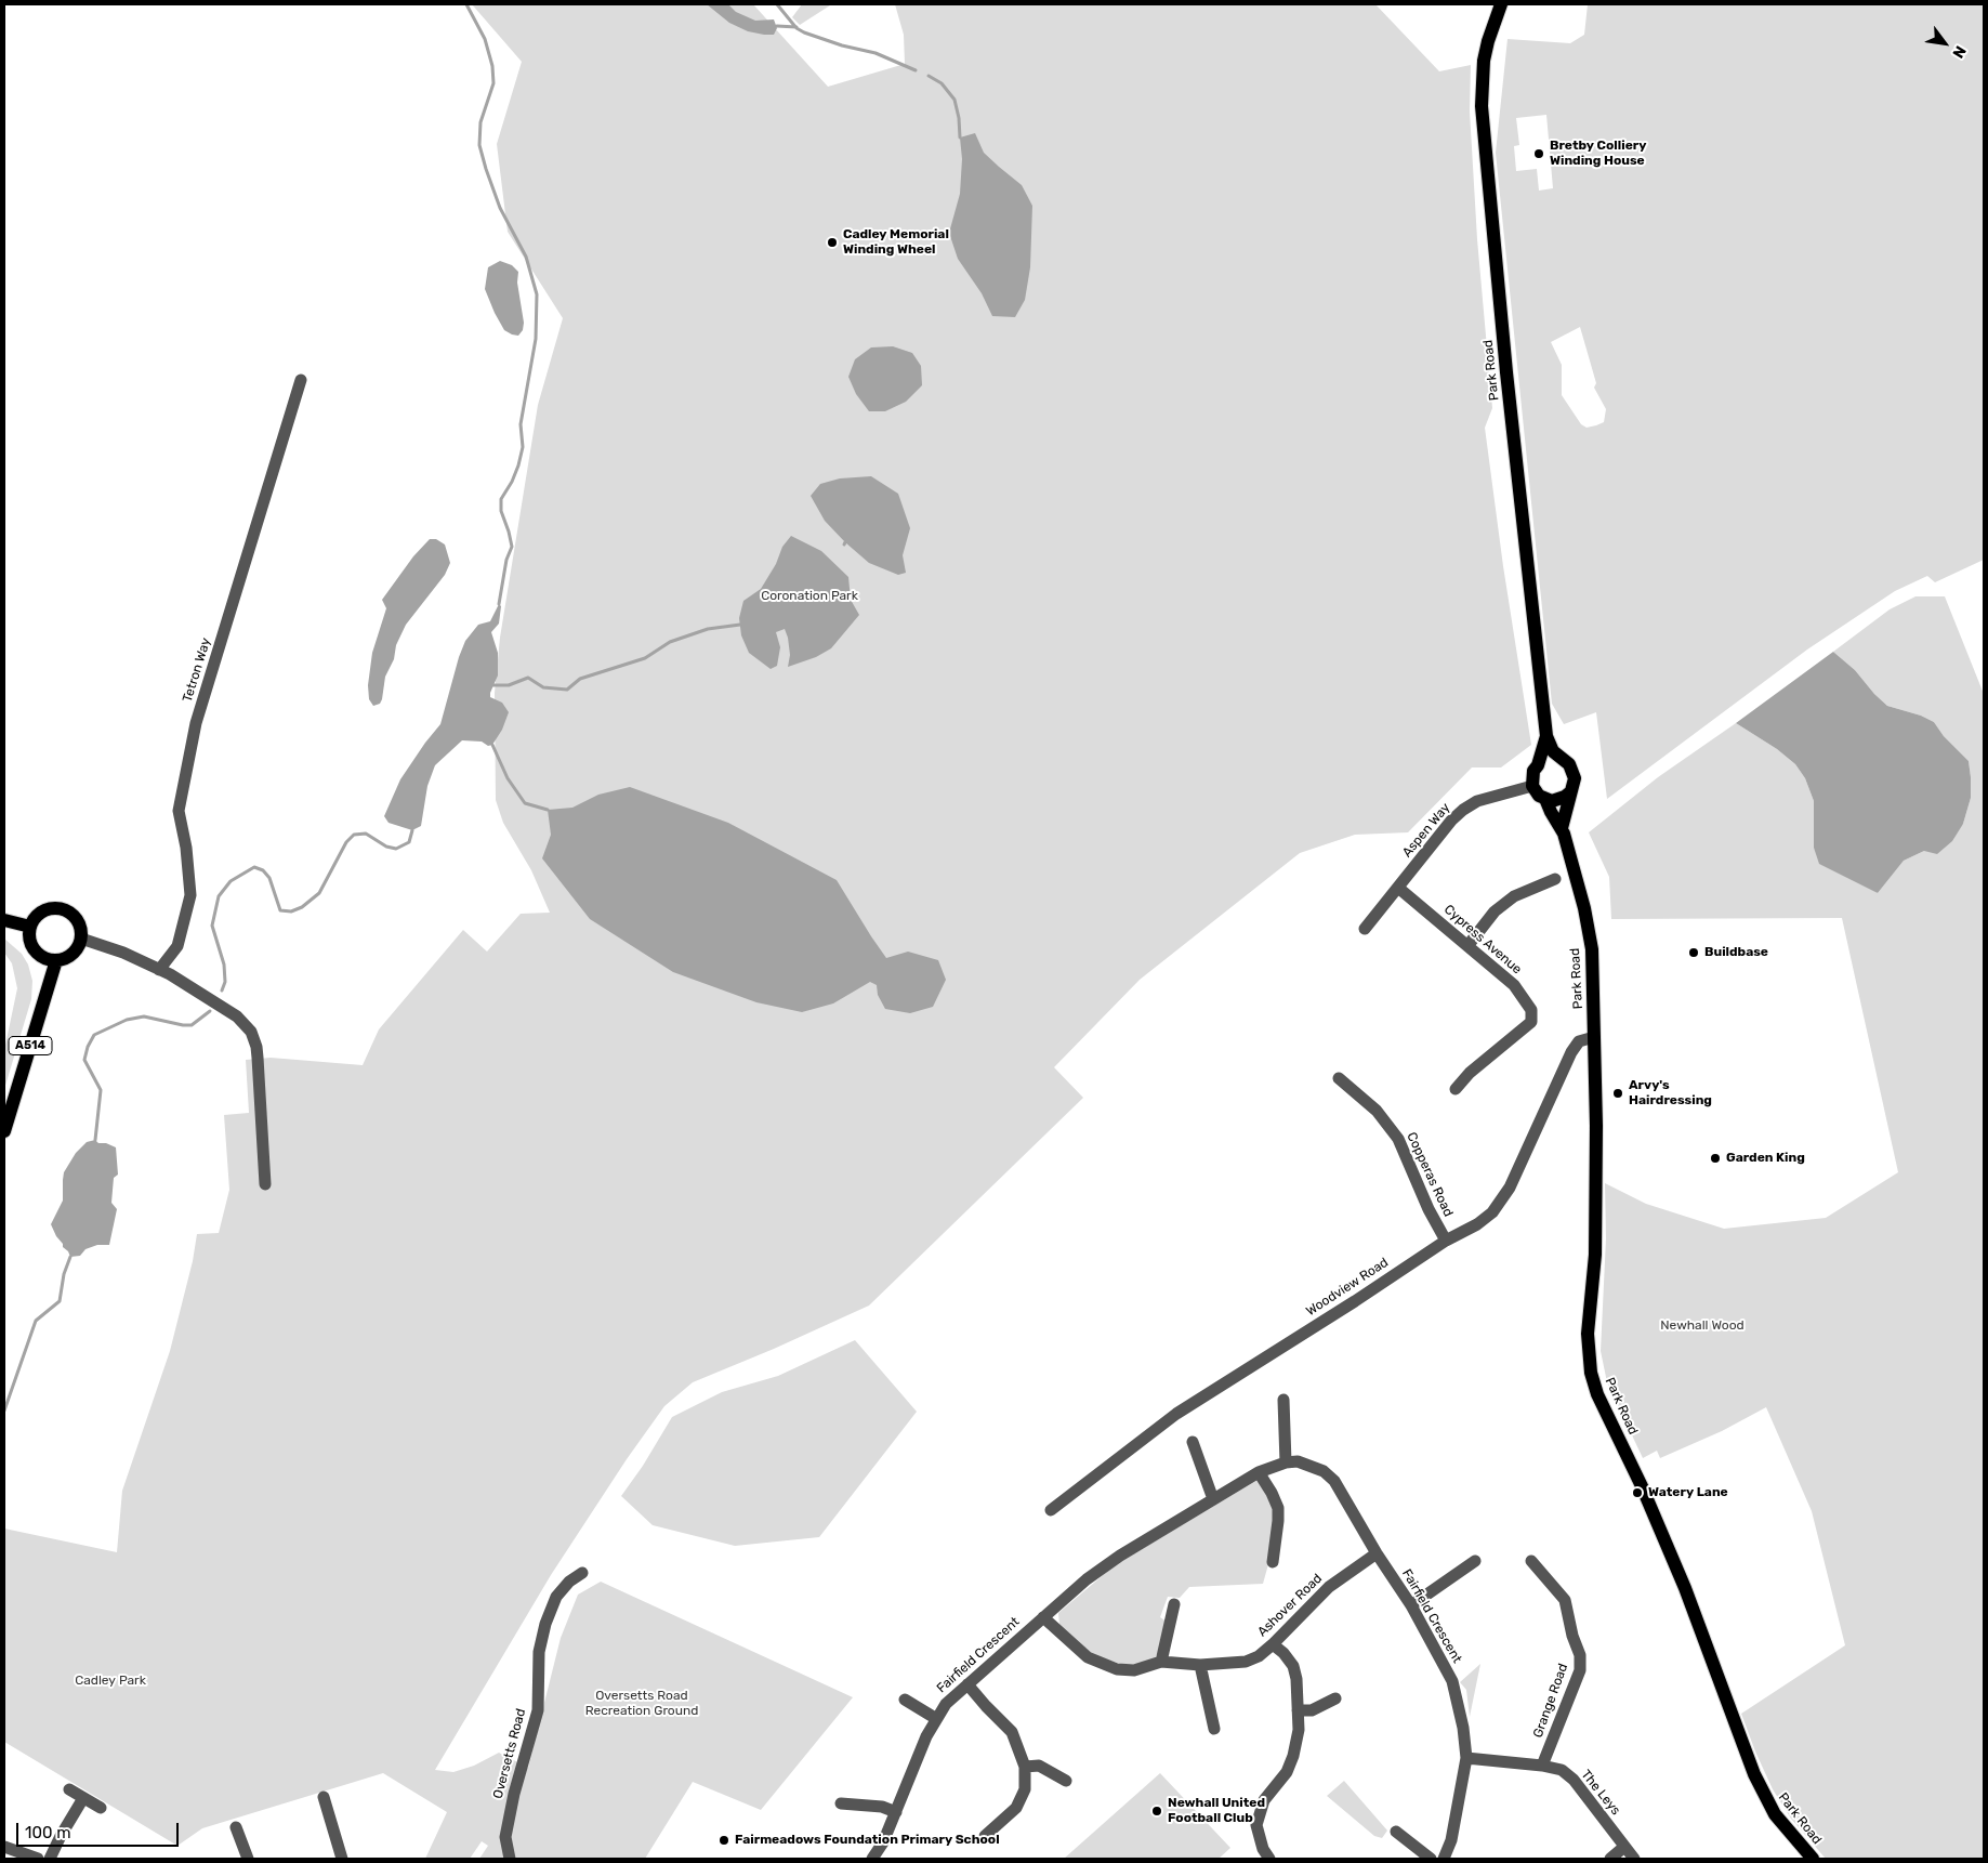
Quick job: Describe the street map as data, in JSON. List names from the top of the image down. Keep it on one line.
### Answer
{"streets":{"main road":["Park Road","A514"],"street":["Tetron Way","Aspen Way","Cypress Avenue","Copperas Road","Woodview Road","Ashover Road","Fairfield Crescent","Grange Road","Oversetts Road","The Leys"]},"crossings":[["Park Road","Aspen Way"],["Park Road","Woodview Road"],["Aspen Way","Cypress Avenue"],["Copperas Road","Woodview Road"],["Ashover Road","Fairfield Crescent"],["Fairfield Crescent","The Leys"],["Grange Road","The Leys"]],"parks":["Coronation Park","Newhall Wood","Cadley Park","Oversetts Road Recreation Ground"],"places":["Bretby Colliery Winding House","Cadley Memorial Winding Wheel","Buildbase","Arvy's Hairdressing","Garden King","Watery Lane","Newhall United Football Club","Fairmeadows Foundation Primary School"],"scale_bar":"100 m","north":"bottom right"}
